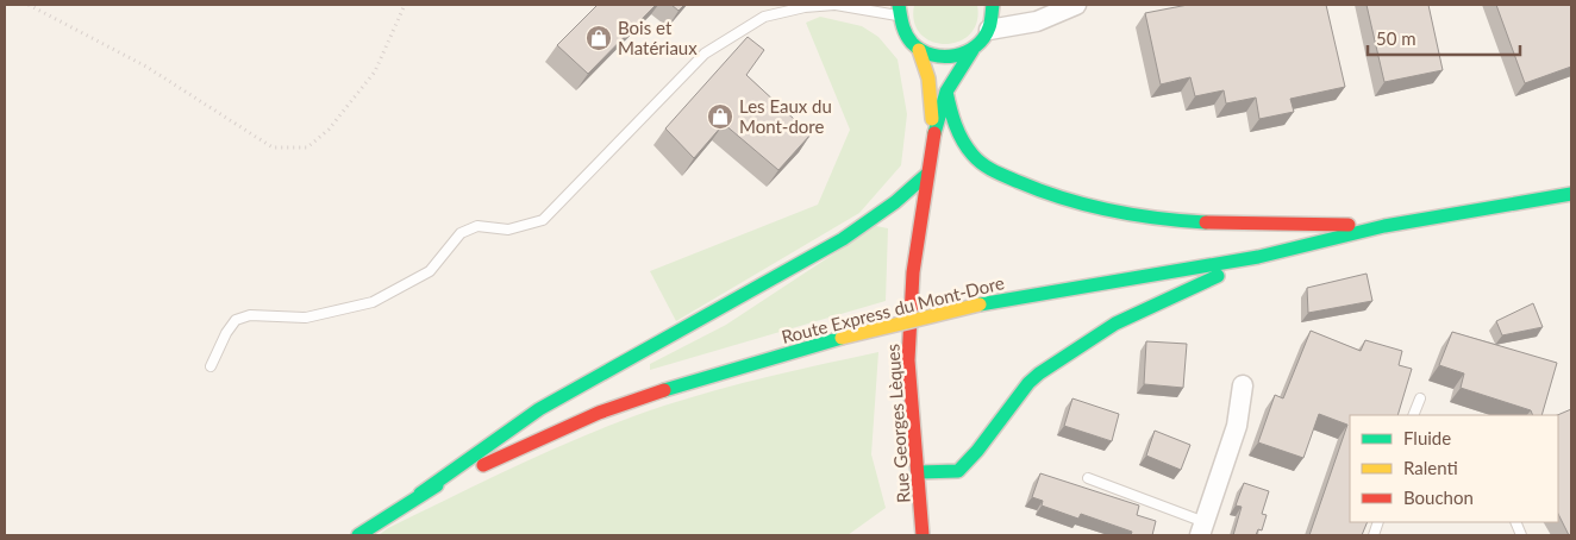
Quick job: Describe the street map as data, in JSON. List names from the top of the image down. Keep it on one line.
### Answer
{"streets":{"main road":["Route Express du Mont-Dore","Rue Georges Lèques"]},"places":{"shop":["Bois et Matériaux","Les Eaux du Mont-dore"]},"legend":["Fluide","Ralenti","Bouchon"],"scale_bar":"50 m"}
